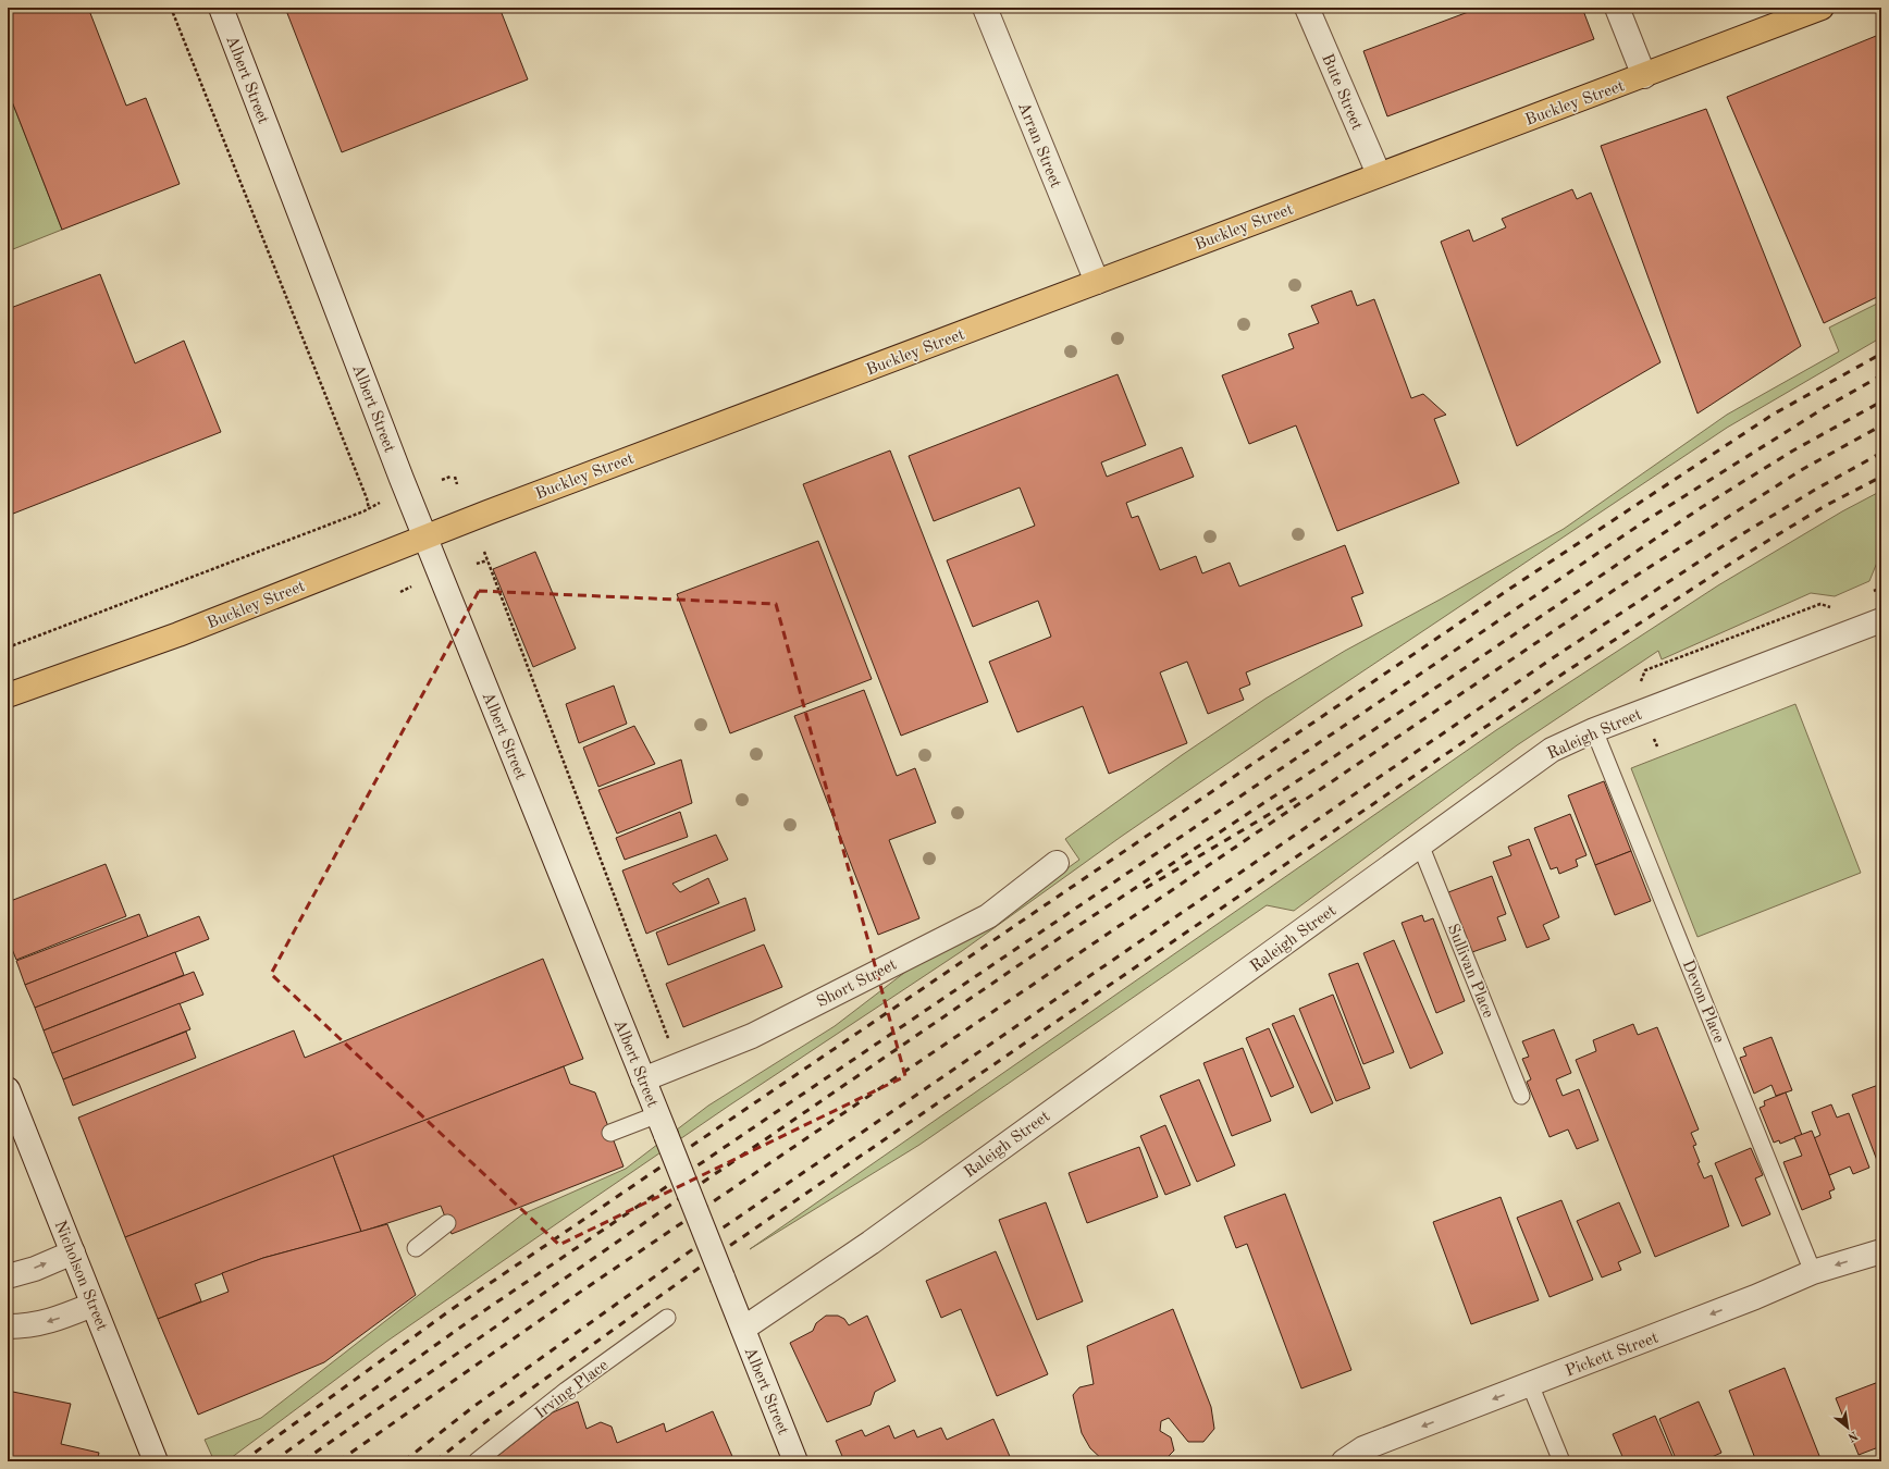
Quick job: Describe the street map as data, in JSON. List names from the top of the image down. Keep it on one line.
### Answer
{"streets":{"main road":["Buckley Street"],"street":["Albert Street","Bute Street","Arran Street","Raleigh Street","Short Street","Nicholson Street","Pickett Street"],"lane":["Sullivan Place","Devon Place","Irving Place"]},"crossings":[["Albert Street","Buckley Street"],["Albert Street","Raleigh Street"],["Albert Street","Short Street"],["Bute Street","Buckley Street"],["Buckley Street","Arran Street"],["Raleigh Street","Sullivan Place"],["Raleigh Street","Devon Place"],["Devon Place","Pickett Street"]],"one_way":["Pickett Street"],"north":"bottom right"}
